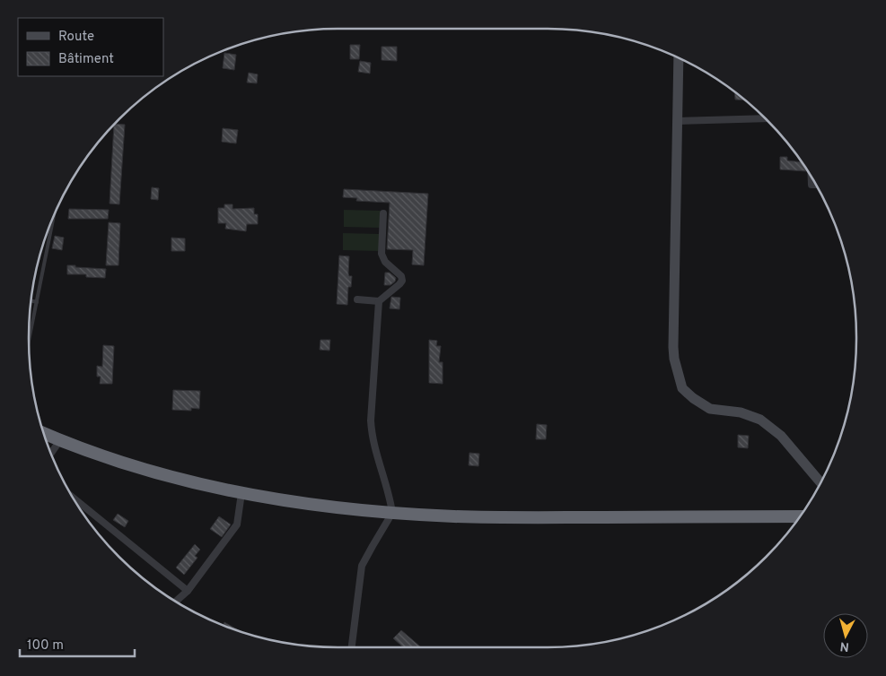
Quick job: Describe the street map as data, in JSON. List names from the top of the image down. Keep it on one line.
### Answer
{"legend":["Route","Bâtiment"],"scale_bar":"100 m","north":"bottom"}
